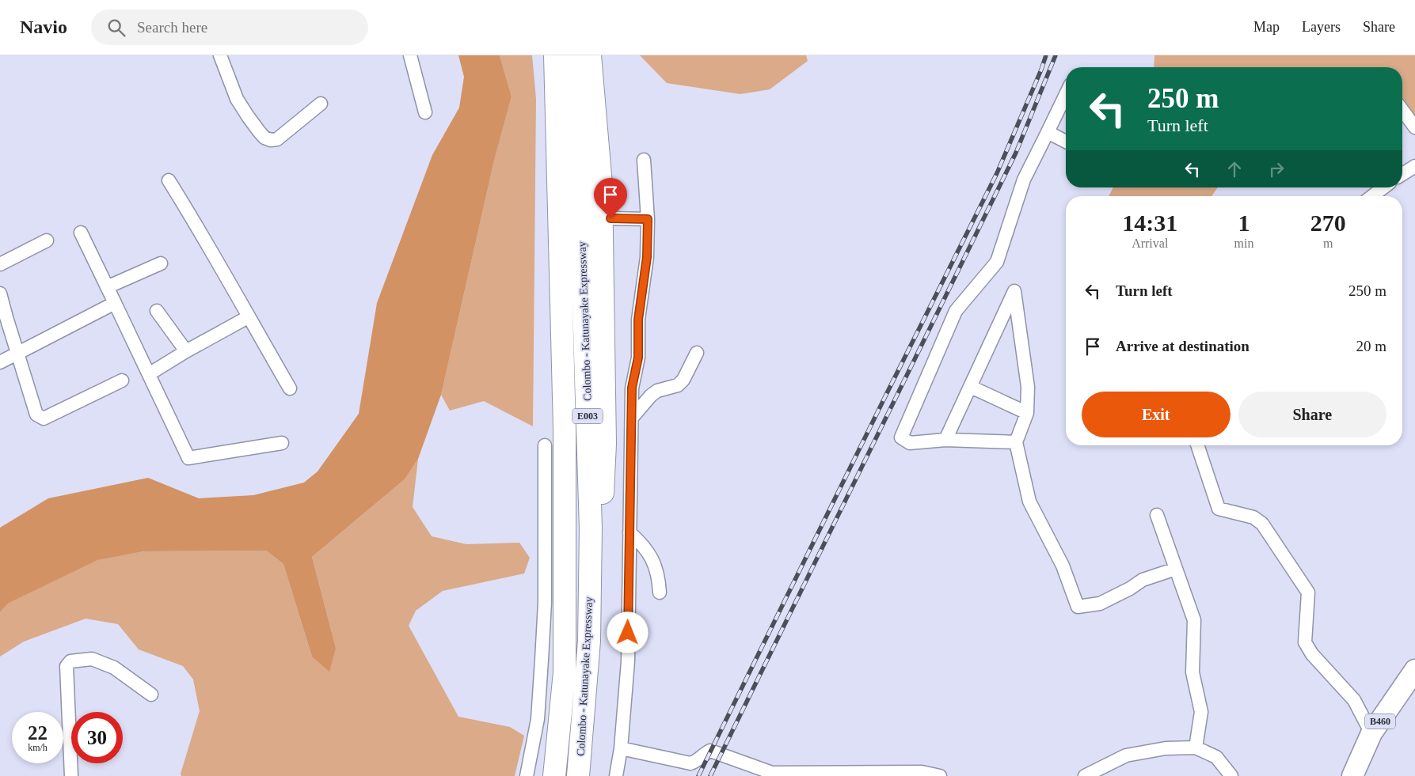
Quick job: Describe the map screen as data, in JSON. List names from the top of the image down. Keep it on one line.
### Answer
{"streets":{"highway":["Colombo - Katunayake Expressway","E003"],"main road":["B460"]},"page":{"header":"Navio","search":"Search here","nav":["Map","Layers","Share"],"turn":["250 m","Turn left"],"eta":["14:31","Arrival","1","min","270","m"],"list":[{"name":"Turn left","value":"250 m"},{"name":"Arrive at destination","value":"20 m"}],"buttons":["Exit","Share"],"speed":"22 km/h","limit":"30"}}
